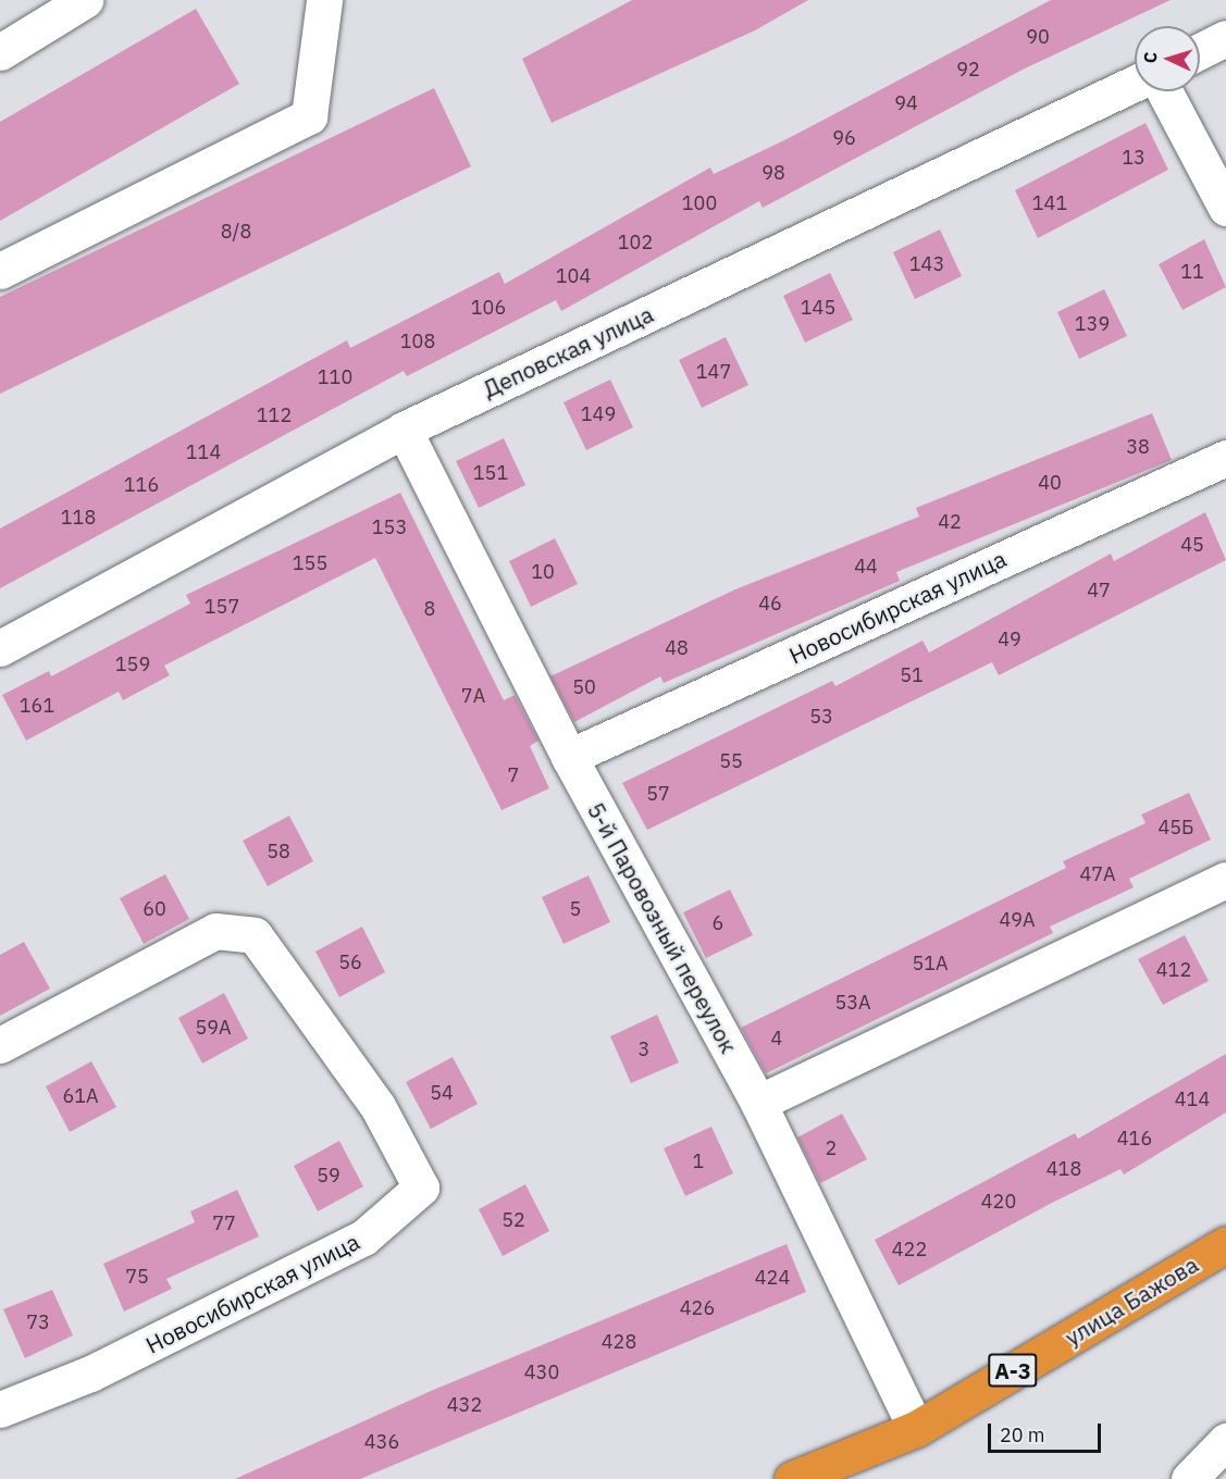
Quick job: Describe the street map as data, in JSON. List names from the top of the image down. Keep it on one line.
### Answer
{"streets":{"highway":["улица Бажова","A-3"],"street":["Деповская улица","Новосибирская улица","5-й Паровозный переулок"]},"crossings":[["Деповская улица","5-й Паровозный переулок"],["Новосибирская улица","5-й Паровозный переулок"],["5-й Паровозный переулок","улица Бажова"]],"house_numbers":["90","92","94","96","13","98","100","141","8/8","102","143","11","104","106","145","139","108","147","110","149","112","38","114","151","40","116","118","42","153","45","155","44","10","47","46","157","8","49","48","159","51","50","7А","161","53","55","7","57","45Б","58","47А","60","5","49А","6","56","51А","412","53А","59А","4","3","54","61А","414","416","2","1","418","59","420","52","77","422","75","424","426","73","428","430","432","436"],"scale_bar":"20 m","north":"left"}
